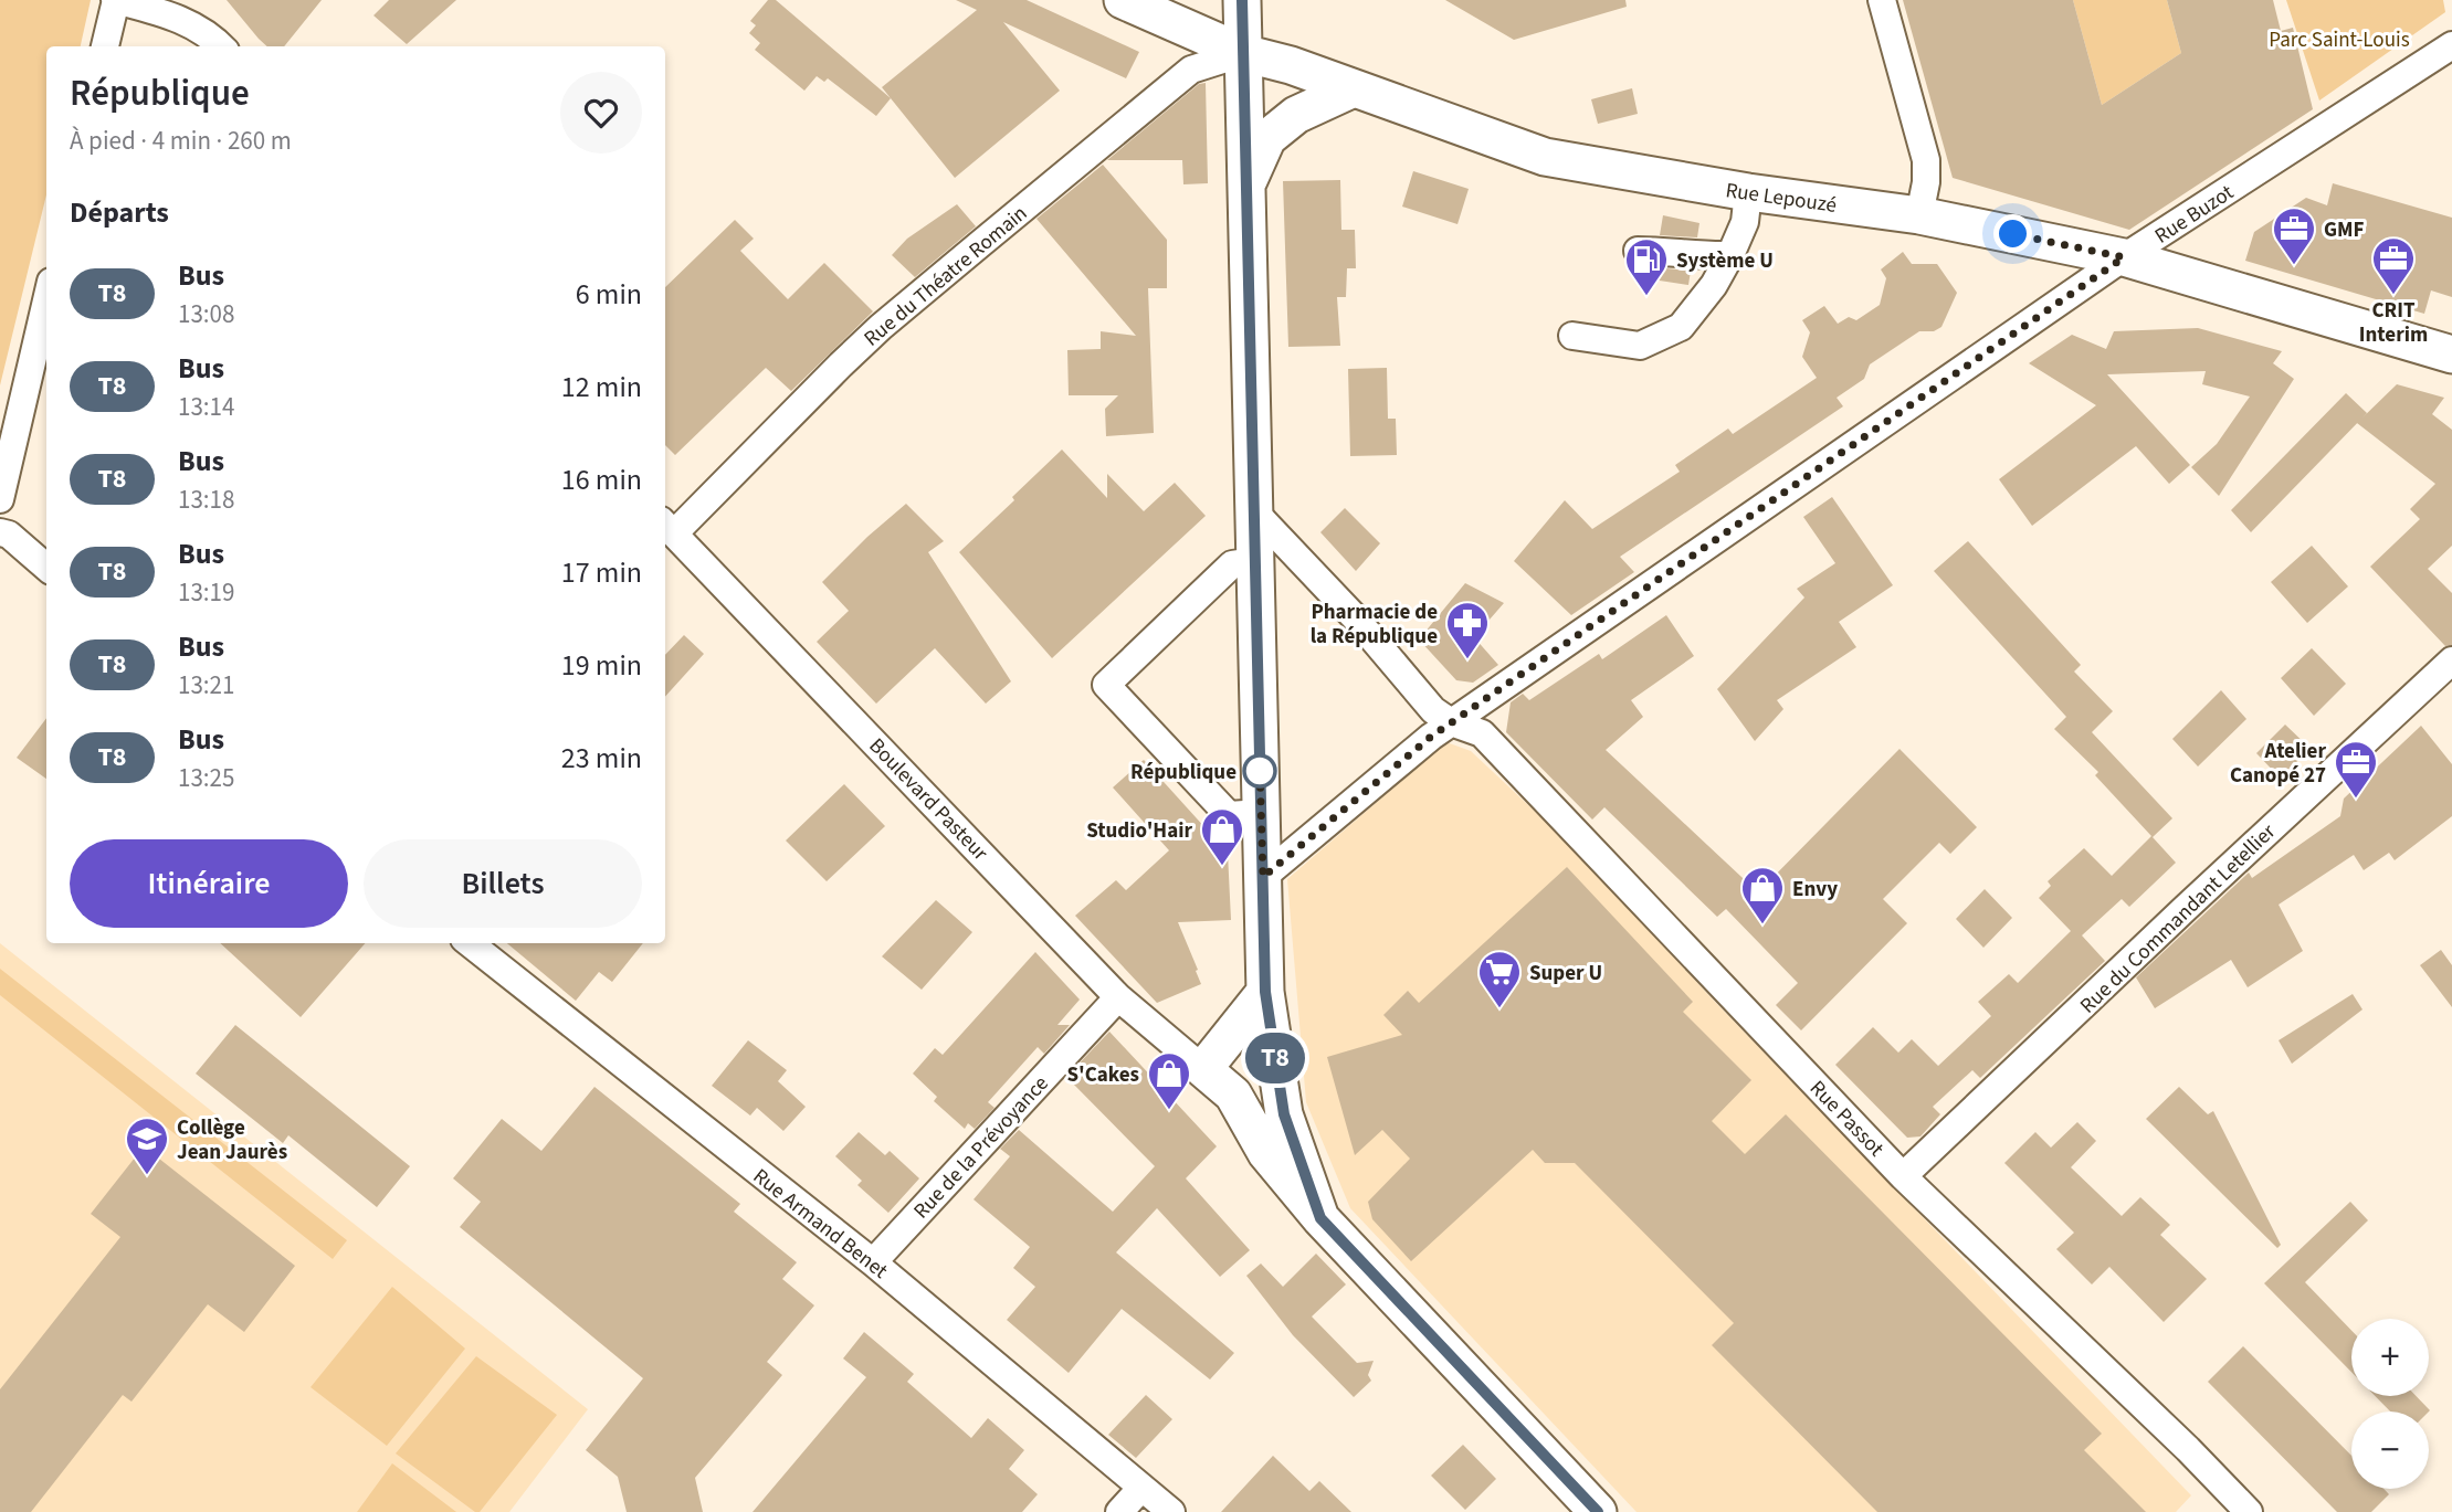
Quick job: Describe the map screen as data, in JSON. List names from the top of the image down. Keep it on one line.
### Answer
{"streets":{"street":["Rue Lepouzé","Rue Buzot","Rue du Théatre Romain","Boulevard Pasteur","Rue du Commandant Letellier","Rue Passot","Rue de la Prévoyance","Rue Armand Benet"]},"crossings":[["Rue Lepouzé","Rue Buzot"],["Rue Lepouzé","Rue du Théatre Romain"],["Rue Buzot","Rue Passot"],["Rue du Théatre Romain","Boulevard Pasteur"],["Boulevard Pasteur","Rue de la Prévoyance"],["Rue du Commandant Letellier","Rue Passot"],["Rue de la Prévoyance","Rue Armand Benet"]],"parks":["Parc Saint-Louis"],"places":{"office":["GMF","CRIT Interim","Atelier Canopé 27"],"fuel station":["Système U"],"pharmacy":["Pharmacie de la République"],"other":["République"],"shop":["Studio'Hair","Envy","S'Cakes"],"supermarket":["Super U"],"school or university":["Collège Jean Jaurès"]},"lines":["bus line T8"],"page":{"on_map":"T8","heading":[["République","À pied · 4 min · 260 m"],"Départs"],"list":[{"mark":"T8","name":"Bus","note":"13:08","value":"6 min"},{"mark":"T8","name":"Bus","note":"13:14","value":"12 min"},{"mark":"T8","name":"Bus","note":"13:18","value":"16 min"},{"mark":"T8","name":"Bus","note":"13:19","value":"17 min"},{"mark":"T8","name":"Bus","note":"13:21","value":"19 min"},{"mark":"T8","name":"Bus","note":"13:25","value":"23 min"}],"buttons":["Itinéraire","Billets"],"map_buttons":["+","−"]}}
